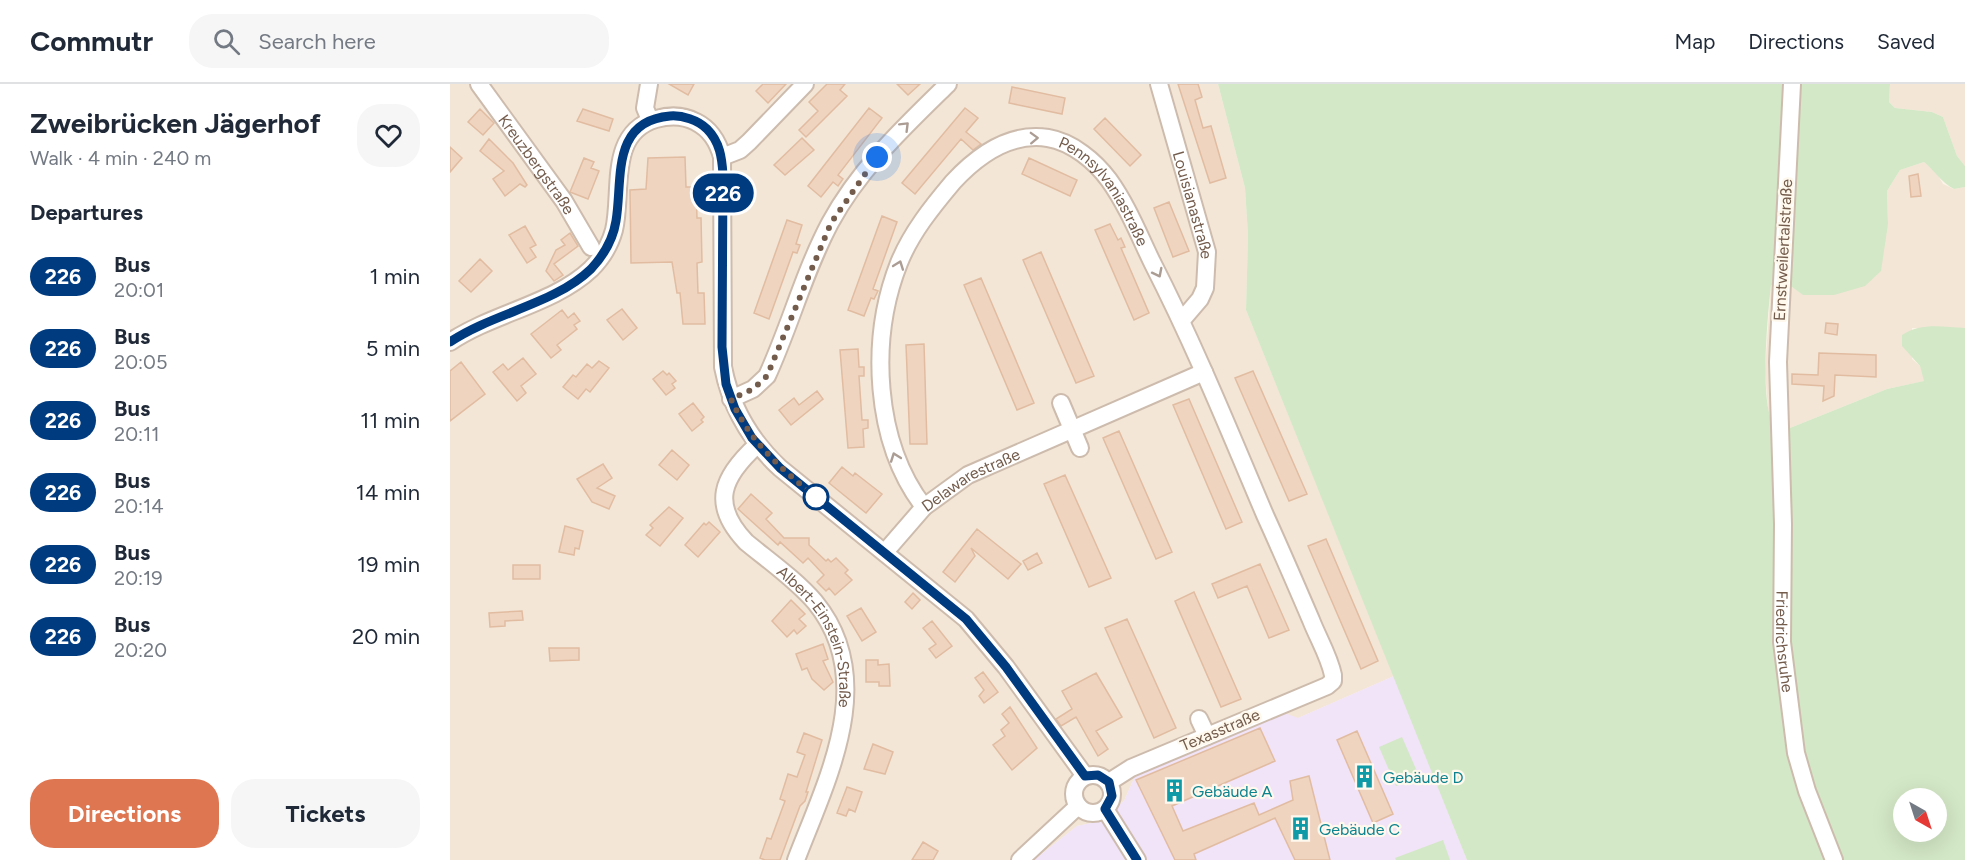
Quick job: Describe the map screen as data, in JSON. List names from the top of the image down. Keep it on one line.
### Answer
{"streets":{"street":["Kreuzbergstraße","Pennsylvaniastraße","Louisianastraße","Ernstweilertalstraße","Delawarestraße","Albert-Einstein-Straße","Friedrichsruhe","Texasstraße"]},"crossings":[["Pennsylvaniastraße","Louisianastraße"],["Pennsylvaniastraße","Delawarestraße"],["Pennsylvaniastraße","Texasstraße"],["Ernstweilertalstraße","Friedrichsruhe"]],"places":{"building":["Gebäude D","Gebäude A","Gebäude C"]},"lines":["bus line 226"],"north":"bottom right","page":{"header":"Commutr","search":"Search here","nav":["Map","Directions","Saved"],"heading":[["Zweibrücken Jägerhof","Walk · 4 min · 240 m"],"Departures"],"on_map":"226","list":[{"mark":"226","name":"Bus","note":"20:01","value":"1 min"},{"mark":"226","name":"Bus","note":"20:05","value":"5 min"},{"mark":"226","name":"Bus","note":"20:11","value":"11 min"},{"mark":"226","name":"Bus","note":"20:14","value":"14 min"},{"mark":"226","name":"Bus","note":"20:19","value":"19 min"},{"mark":"226","name":"Bus","note":"20:20","value":"20 min"}],"buttons":["Directions","Tickets"]}}
